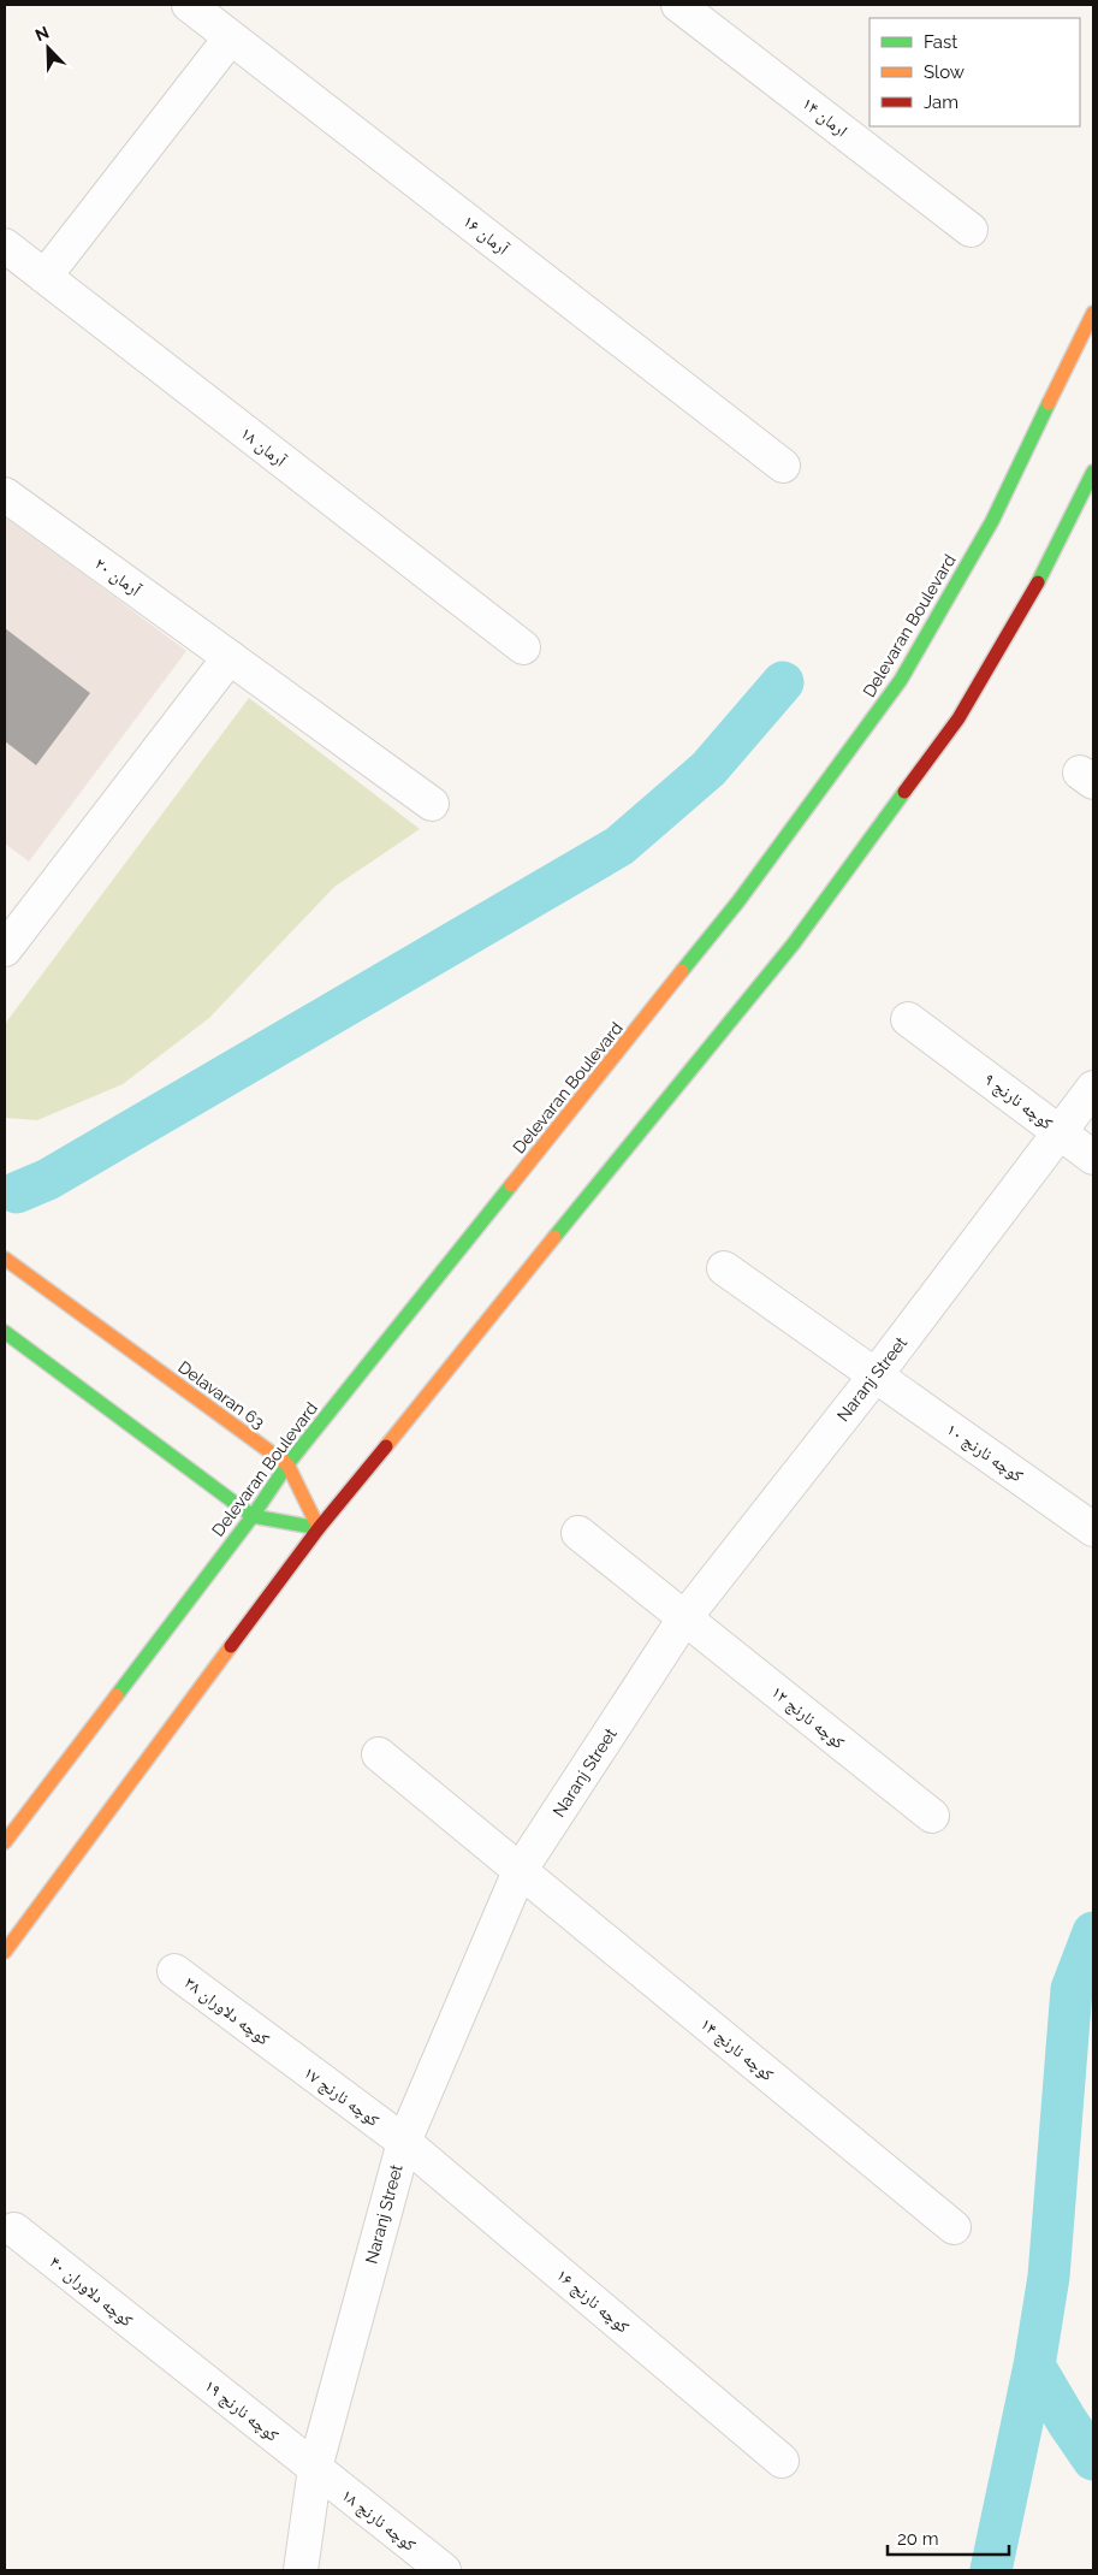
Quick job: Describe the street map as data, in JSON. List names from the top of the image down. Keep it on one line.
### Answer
{"streets":{"street":["ارمان ۱۴","آرمان ۱۶","آرمان ۱۸","آرمان ۲۰","Delevaran Boulevard","کوچه نارنج ۹","Naranj Street","Delavaran 63","کوچه نارنج ۱۰","کوچه نارنج ۱۲","کوچه دلاوران ۳۸","کوچه نارنج ۱۴","کوچه نارنج ۱۷","کوچه دلاوران ۴۰","کوچه نارنج ۱۶","کوچه نارنج ۱۹","کوچه نارنج ۱۸"]},"crossings":[["Delevaran Boulevard","Delavaran 63"],["کوچه نارنج ۹","Naranj Street"],["Naranj Street","کوچه نارنج ۱۰"],["Naranj Street","کوچه نارنج ۱۲"],["Naranj Street","کوچه نارنج ۱۴"],["Naranj Street","کوچه نارنج ۱۷"],["Naranj Street","کوچه نارنج ۱۶"],["Naranj Street","کوچه نارنج ۱۹"],["Naranj Street","کوچه نارنج ۱۸"],["کوچه دلاوران ۳۸","کوچه نارنج ۱۷"],["کوچه نارنج ۱۷","کوچه نارنج ۱۶"],["کوچه دلاوران ۴۰","کوچه نارنج ۱۹"],["کوچه نارنج ۱۹","کوچه نارنج ۱۸"]],"legend":["Fast","Slow","Jam"],"scale_bar":"20 m","north":"top left"}
